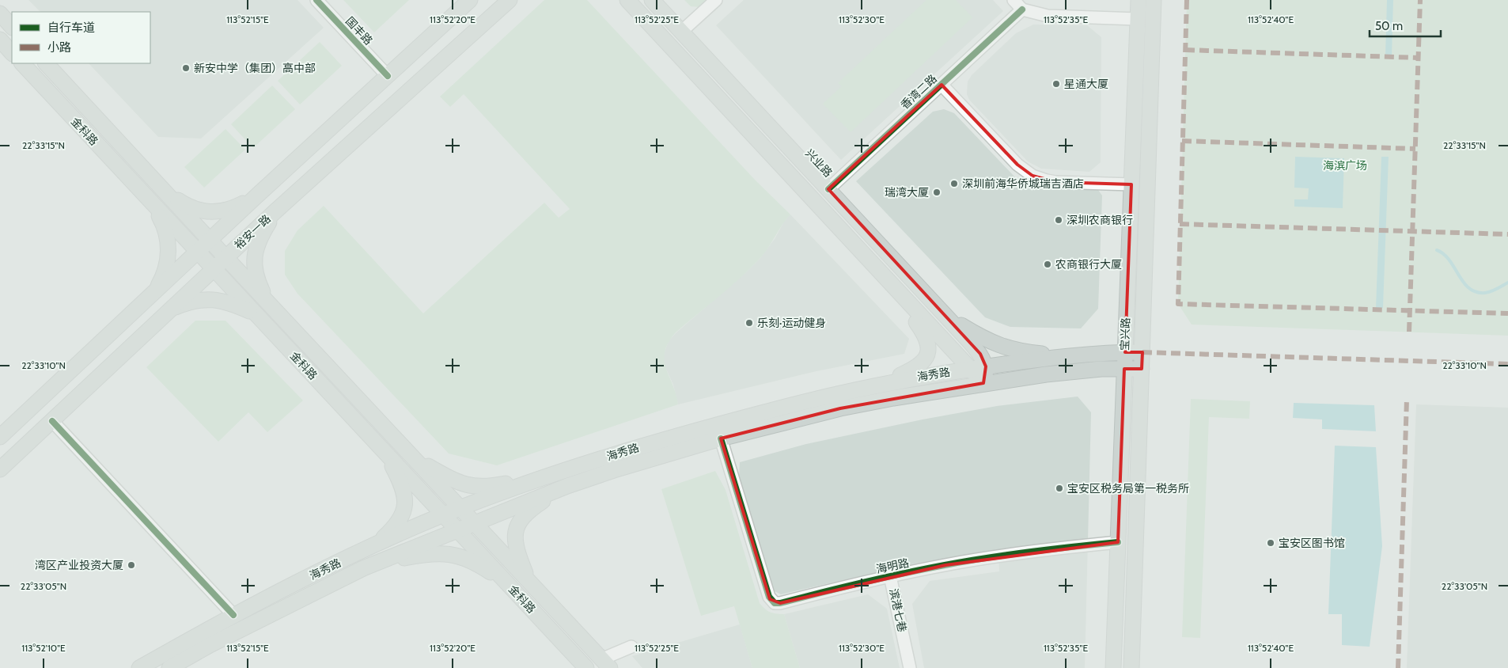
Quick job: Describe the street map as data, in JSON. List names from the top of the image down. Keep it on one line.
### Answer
{"streets":{"main road":["金科路","兴业路","裕安一路","宝兴路","海秀路"],"street":["国丰路","香湾二路","海明路","滨港七巷"]},"crossings":[["香湾二路","兴业路"],["金科路","裕安一路"],["金科路","海秀路"],["兴业路","海秀路"],["宝兴路","海秀路"],["宝兴路","海明路"],["海秀路","海明路"],["海明路","滨港七巷"]],"parks":["海滨广场"],"places":["新安中学（集团）高中部","星通大厦","深圳前海华侨城瑞吉酒店","瑞湾大厦","深圳农商银行","农商银行大厦","乐刻·运动健身","宝安区税务局第一税务所","宝安区图书馆","湾区产业投资大厦"],"legend":["自行车道","小路"],"scale_bar":"50 m","coordinates":["113°52'15\"E","113°52'20\"E","113°52'25\"E","113°52'30\"E","113°52'35\"E","113°52'40\"E","22°33'15\"N","22°33'10\"N","22°33'05\"N","113°52'10\"E"]}
